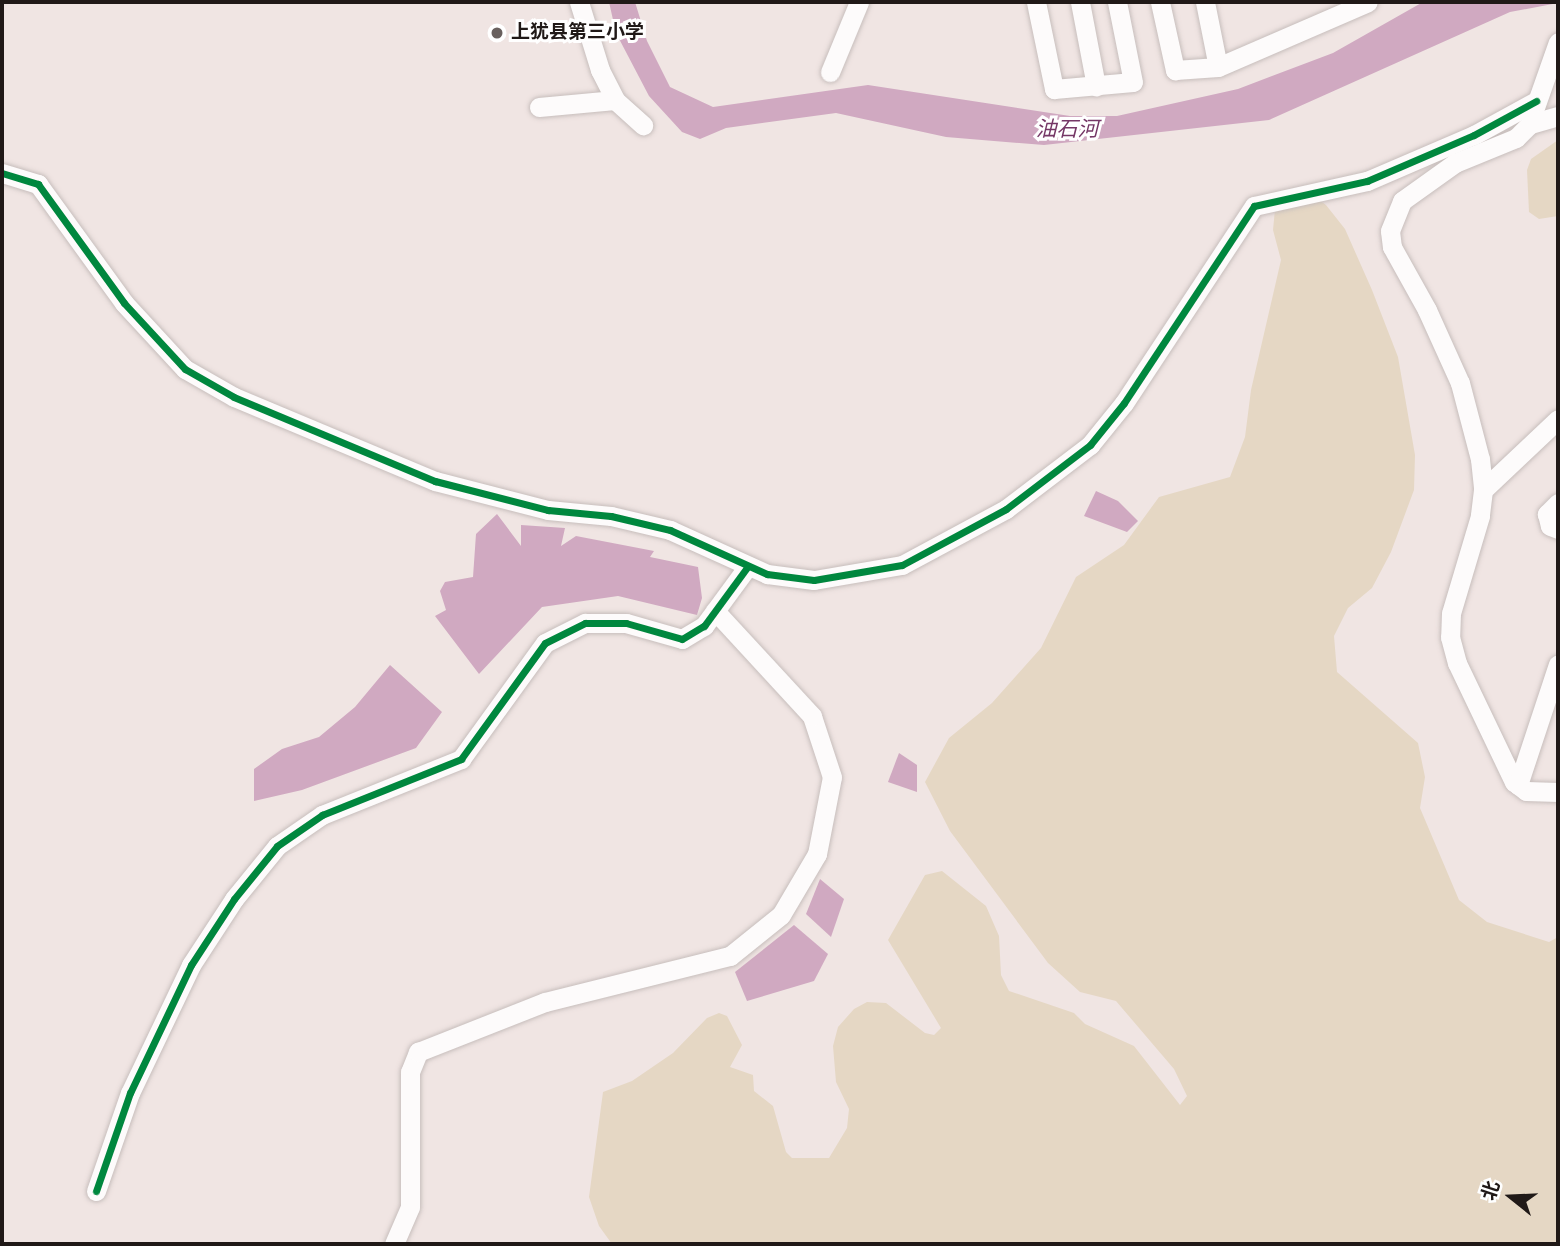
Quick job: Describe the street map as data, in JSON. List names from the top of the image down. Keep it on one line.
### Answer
{"water":["油石河"],"places":["上犹县第三小学"],"north":"left"}
